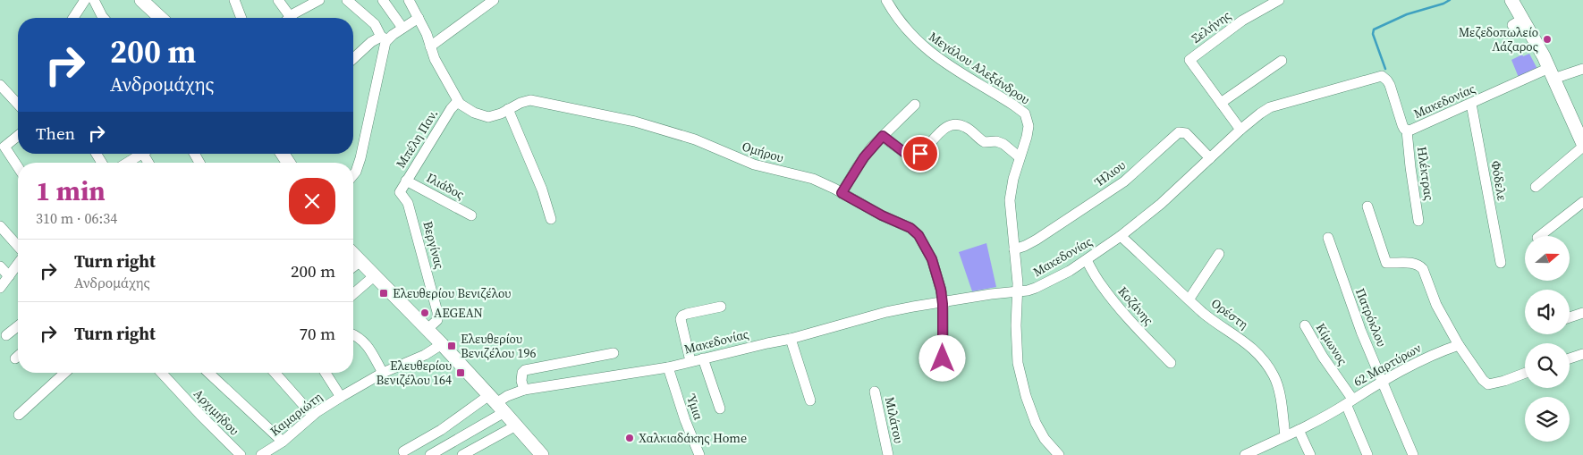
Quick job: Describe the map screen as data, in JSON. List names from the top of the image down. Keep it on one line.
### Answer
{"streets":{"street":["Σελήνης","Μεγάλου Αλεξάνδρου","Μακεδονίας","Μπέλη Παν.","Ομήρου","Ήλιου","Ηλέκτρας","Φόδελε","Ιλιάδος","Βεργίνας","Κοζάνης","Ορέστη","Πατρόκλου","Κίμωνος","62 Μαρτύρων","Ύμια","Αρχιμήδου","Καμαριώτη","Μιλάτου"]},"crossings":[["Σελήνης","Μακεδονίας"],["Μεγάλου Αλεξάνδρου","Μακεδονίας"],["Μεγάλου Αλεξάνδρου","Ήλιου"],["Μακεδονίας","Ομήρου"],["Μακεδονίας","Ήλιου"],["Μακεδονίας","Ηλέκτρας"],["Μακεδονίας","Φόδελε"],["Μακεδονίας","Κοζάνης"],["Μακεδονίας","Ορέστη"],["Μακεδονίας","Ύμια"],["Μπέλη Παν.","Ομήρου"],["Μπέλη Παν.","Ιλιάδος"],["Μπέλη Παν.","Βεργίνας"],["Ορέστη","62 Μαρτύρων"],["Πατρόκλου","62 Μαρτύρων"],["Κίμωνος","62 Μαρτύρων"]],"places":{"other":["Μεζεδοπωλείο Λάζαρος","AEGEAN","Χαλκιαδάκης Home"],"transit":["Ελευθερίου Βενιζέλου","Ελευθερίου Βενιζέλου 196","Ελευθερίου Βενιζέλου 164"]},"north":"right","page":{"turn":["200 m","Ανδρομάχης"],"then":"Then","heading":["1 min","310 m · 06:34"],"list":[{"name":"Turn right","note":"Ανδρομάχης","value":"200 m"},{"name":"Turn right","value":"70 m"}]}}
